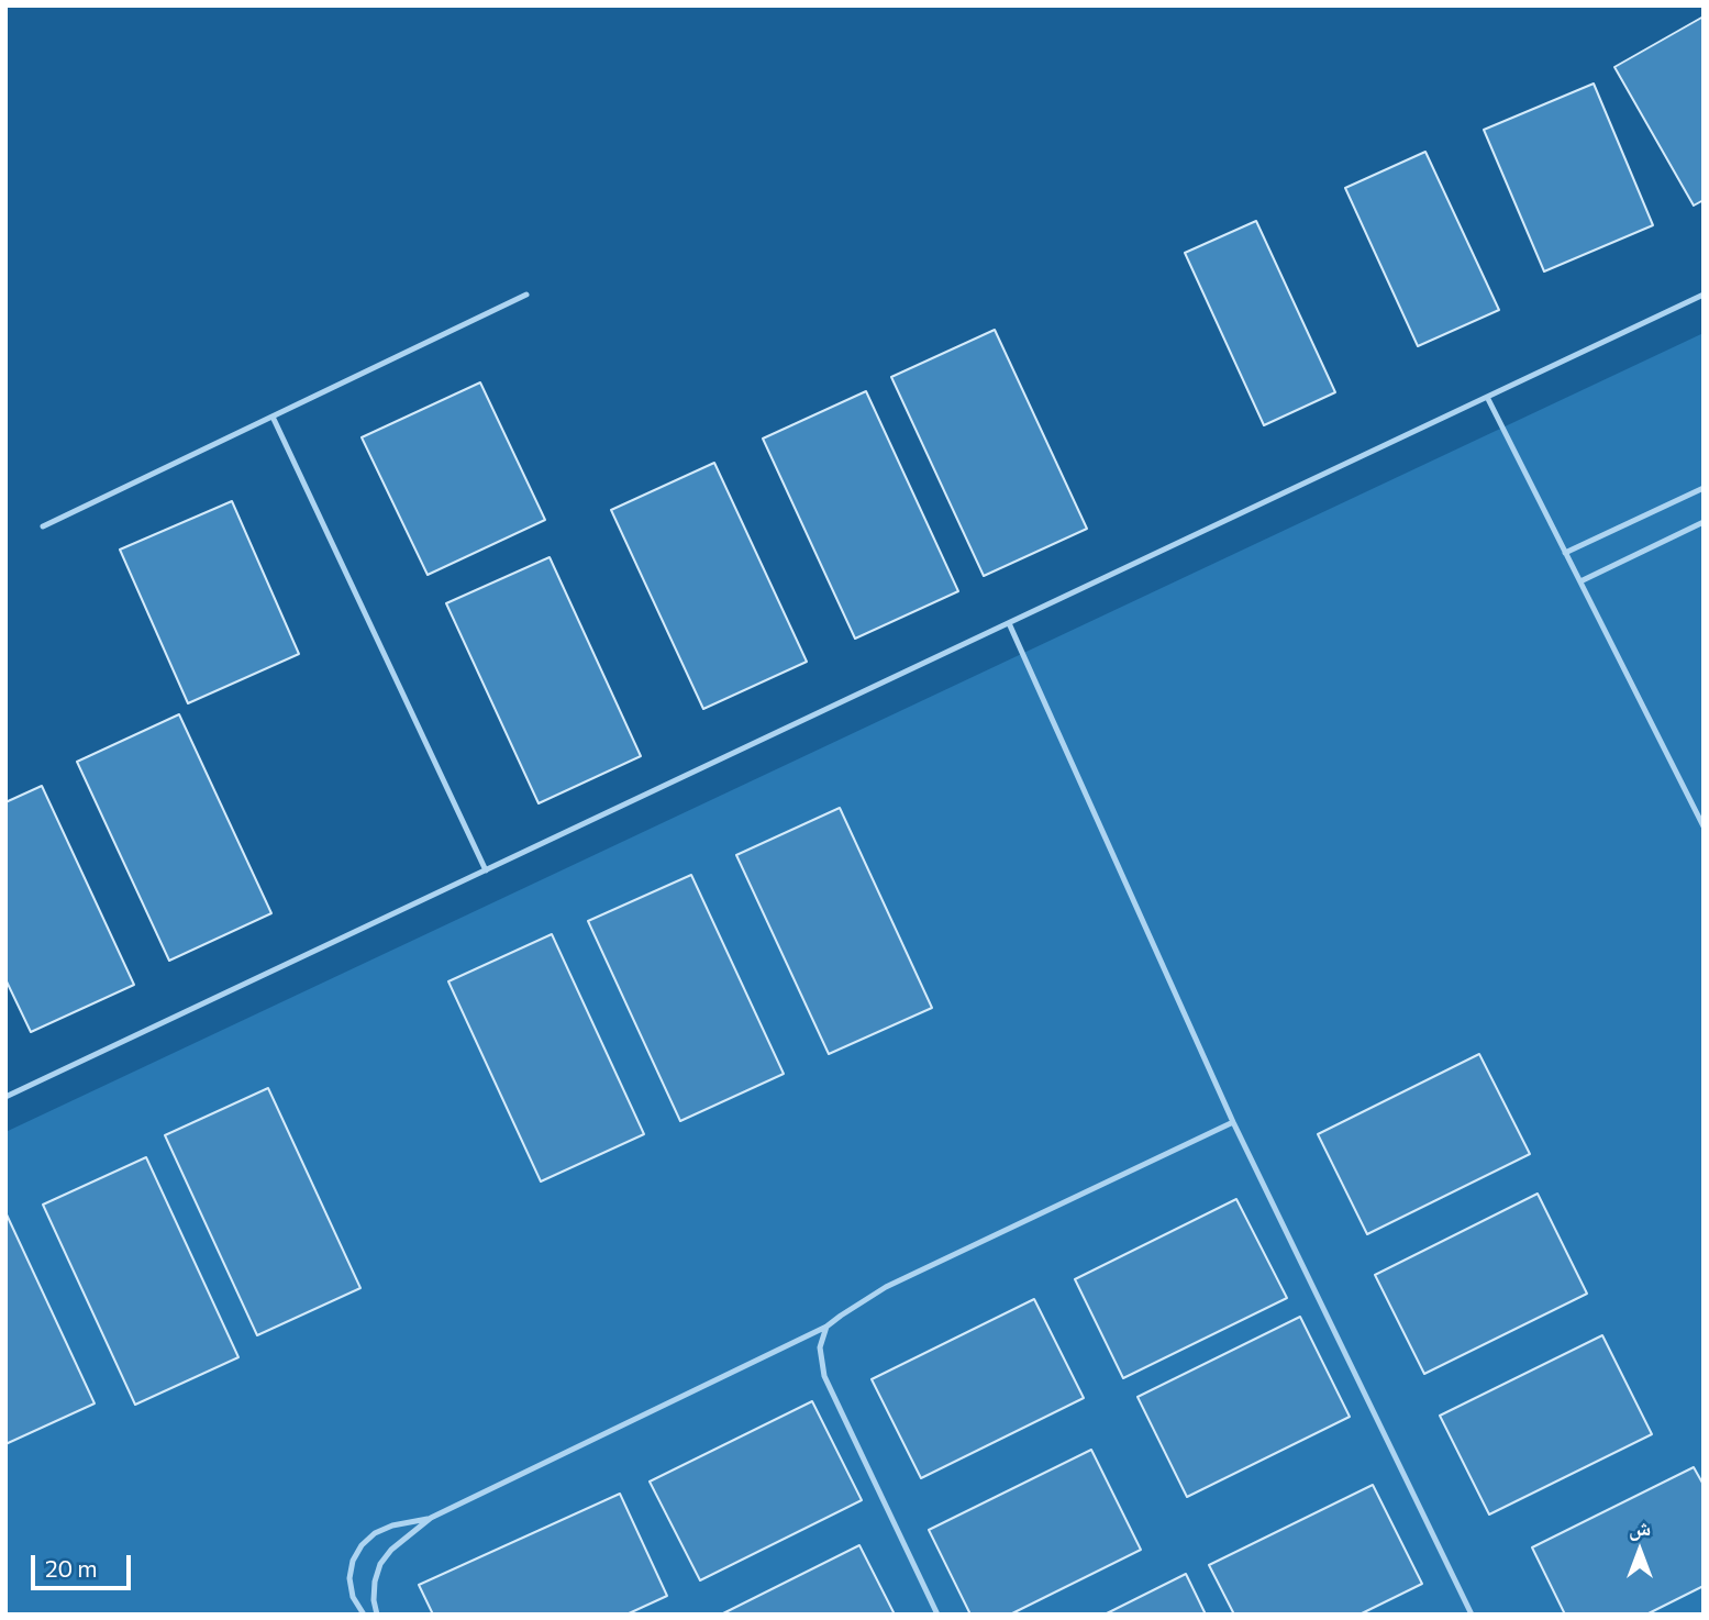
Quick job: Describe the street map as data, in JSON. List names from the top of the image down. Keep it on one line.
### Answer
{"scale_bar":"20 m","north":"top"}
